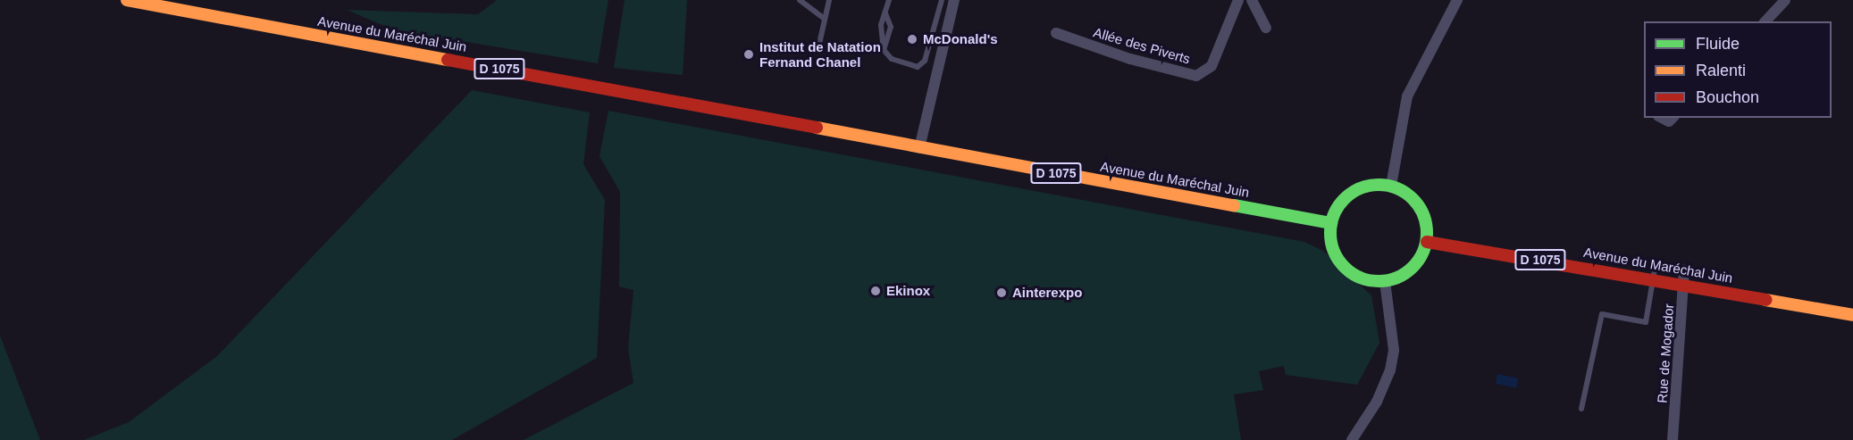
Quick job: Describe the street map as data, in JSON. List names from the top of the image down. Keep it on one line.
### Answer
{"streets":{"main road":["Avenue du Maréchal Juin","D 1075"],"street":["Allée des Piverts","Rue de Mogador"]},"crossings":[["Avenue du Maréchal Juin","Rue de Mogador"]],"places":["McDonald's","Institut de Natation Fernand Chanel","Ekinox","Ainterexpo"],"legend":["Fluide","Ralenti","Bouchon"]}
